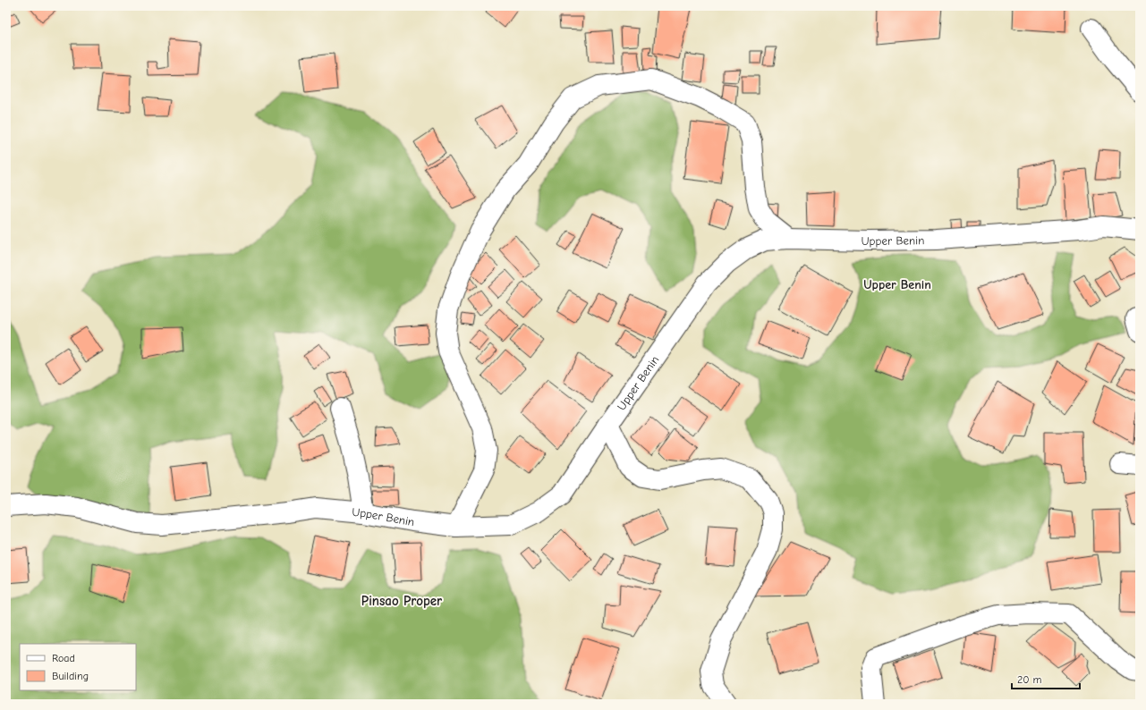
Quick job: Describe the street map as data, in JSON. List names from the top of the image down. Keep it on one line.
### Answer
{"streets":{"street":["Upper Benin"]},"districts":["Upper Benin","Pinsao Proper"],"legend":["Road","Building"],"scale_bar":"20 m"}
